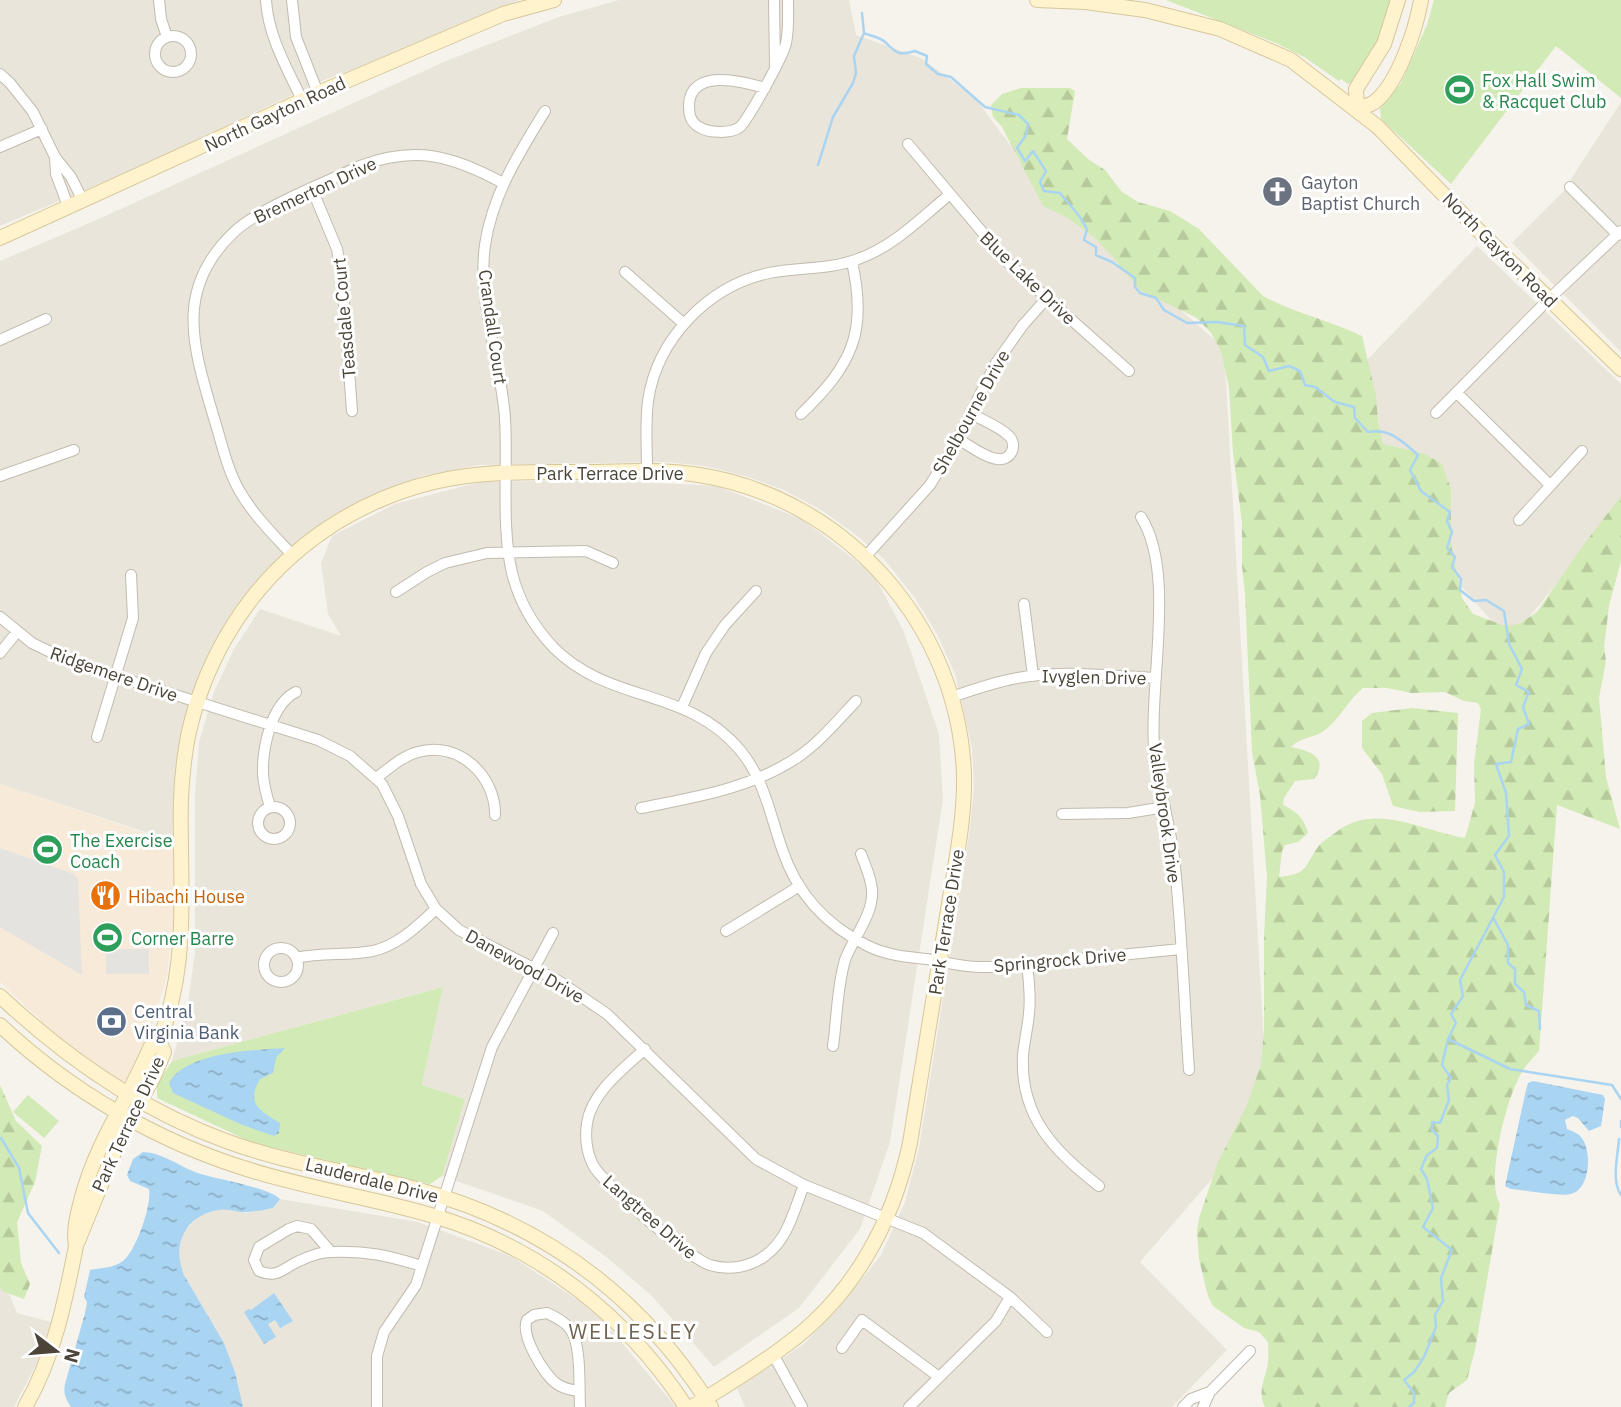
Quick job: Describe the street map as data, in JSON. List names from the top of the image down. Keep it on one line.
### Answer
{"streets":{"street":["North Gayton Road","Bremerton Drive","Blue Lake Drive","Teasdale Court","Crandall Court","Shelbourne Drive","Park Terrace Drive","Ridgemere Drive","Ivyglen Drive","Valleybrook Drive","Springrock Drive","Danewood Drive","Lauderdale Drive","Langtree Drive"]},"crossings":[["Bremerton Drive","Teasdale Court"],["Bremerton Drive","Crandall Court"],["Bremerton Drive","Park Terrace Drive"],["Blue Lake Drive","Shelbourne Drive"],["Crandall Court","Park Terrace Drive"],["Crandall Court","Springrock Drive"],["Shelbourne Drive","Park Terrace Drive"],["Park Terrace Drive","Ridgemere Drive"],["Park Terrace Drive","Ivyglen Drive"],["Park Terrace Drive","Springrock Drive"],["Park Terrace Drive","Danewood Drive"],["Park Terrace Drive","Lauderdale Drive"],["Ridgemere Drive","Danewood Drive"],["Ivyglen Drive","Valleybrook Drive"],["Valleybrook Drive","Springrock Drive"],["Danewood Drive","Langtree Drive"]],"districts":["WELLESLEY"],"places":{"sports":["Fox Hall Swim & Racquet Club","The Exercise Coach","Corner Barre"],"church":["Gayton Baptist Church"],"restaurant":["Hibachi House"],"bank":["Central Virginia Bank"]},"north":"right"}
